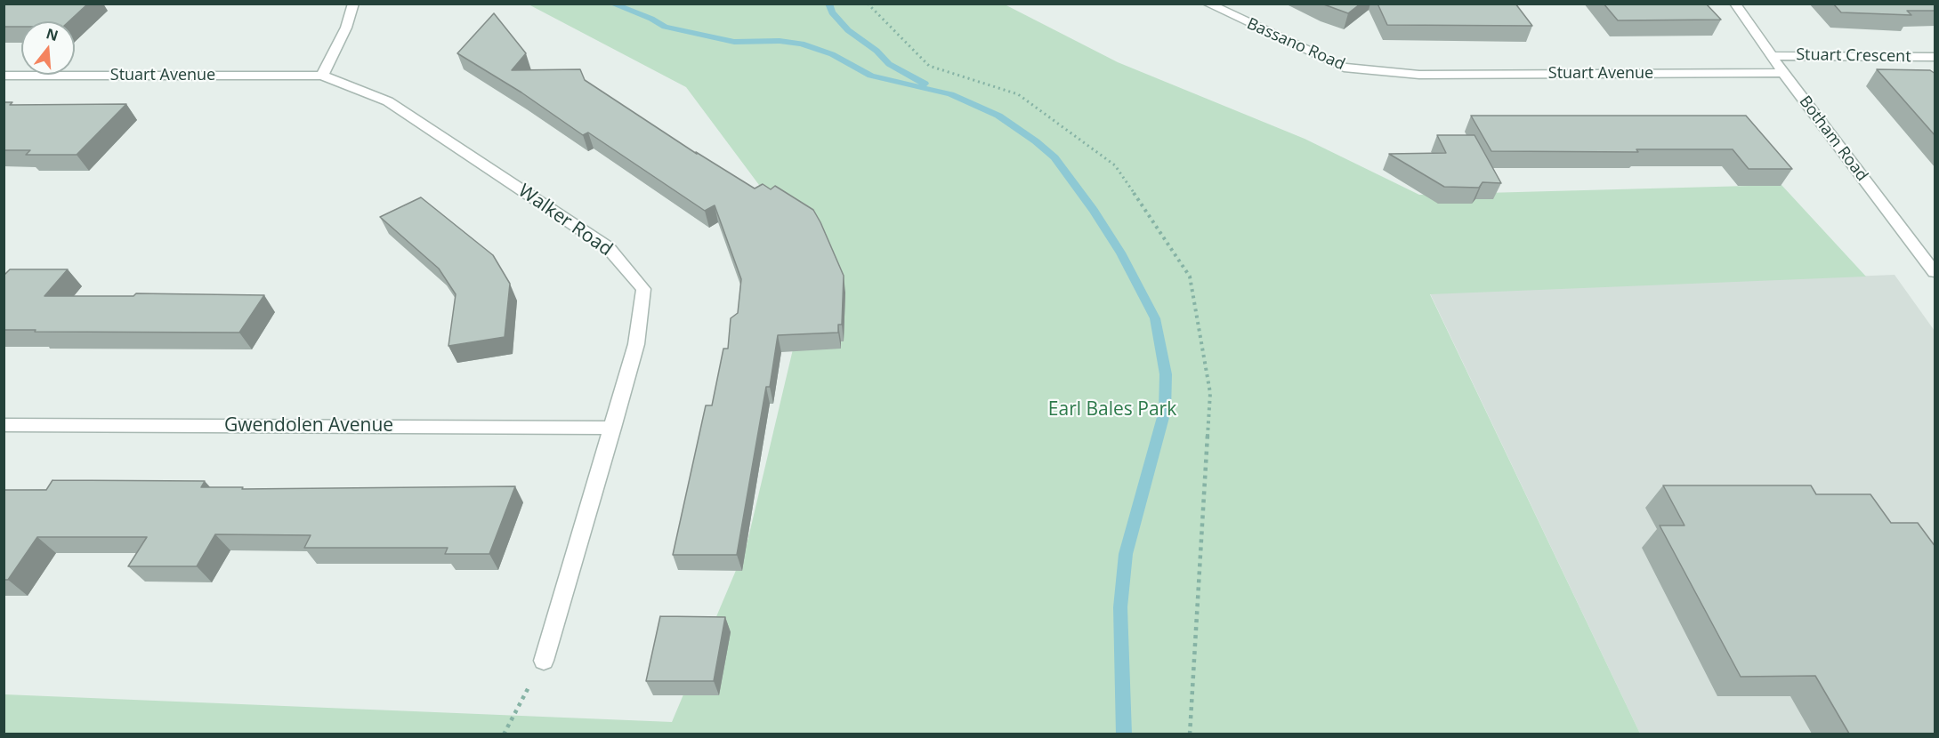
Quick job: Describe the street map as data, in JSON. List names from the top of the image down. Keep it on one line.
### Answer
{"streets":{"street":["Bassano Road","Stuart Crescent","Stuart Avenue","Botham Road","Walker Road","Gwendolen Avenue"]},"crossings":[["Bassano Road","Stuart Avenue"],["Stuart Crescent","Botham Road"],["Stuart Avenue","Botham Road"],["Stuart Avenue","Walker Road"],["Walker Road","Gwendolen Avenue"]],"parks":["Earl Bales Park"],"north":"top"}
